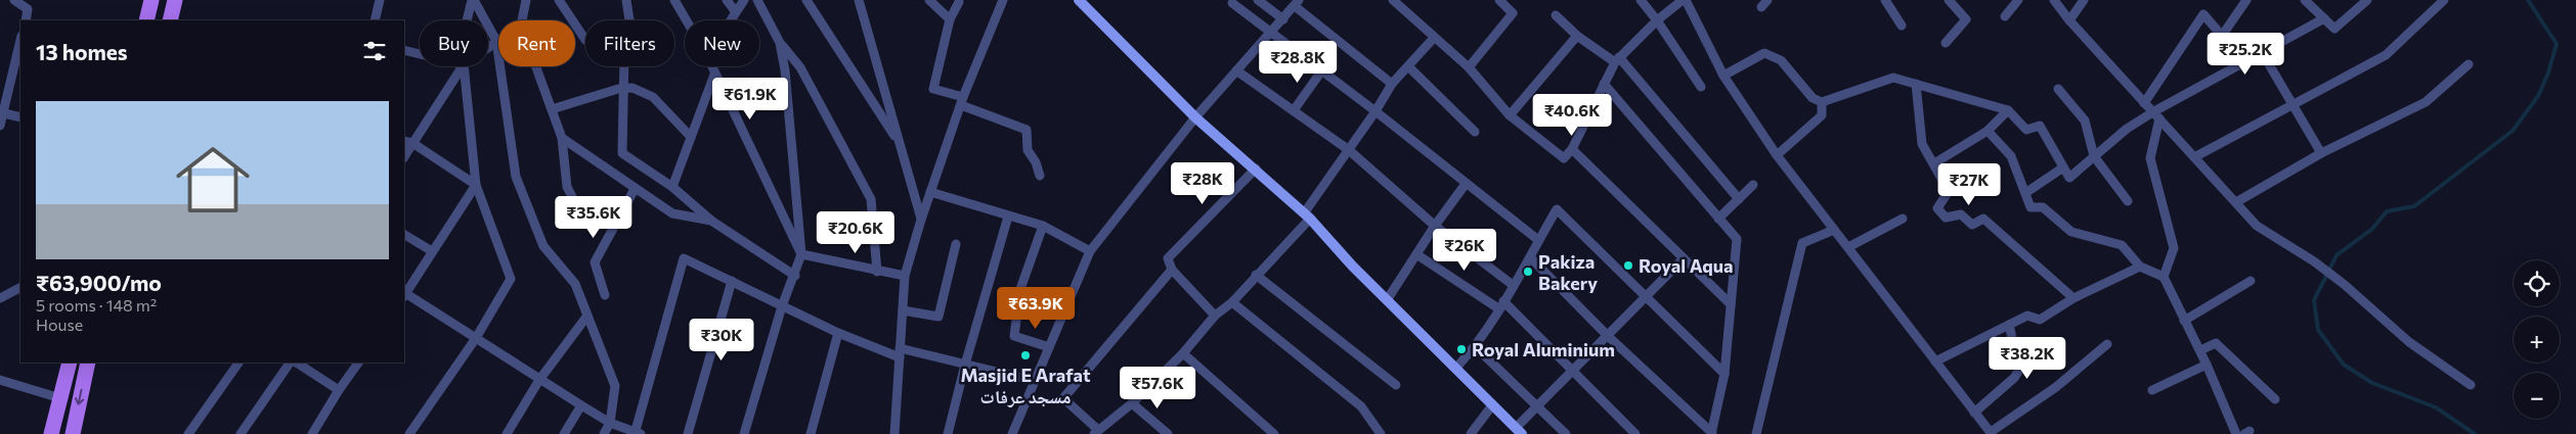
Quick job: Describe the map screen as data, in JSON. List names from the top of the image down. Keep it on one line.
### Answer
{"places":["Royal Aqua","Pakiza Bakery","Royal Aluminium","Masjid E Arafat مسجد عرفات"],"page":{"chip":["Buy","Rent","Filters","New"],"heading":"13 homes","price":["₹25.2K","₹28.8K","₹61.9K","₹40.6K","₹28K","₹27K","₹35.6K","₹20.6K","₹26K","₹63.9K","₹30K","₹38.2K","₹57.6K"],"list":[{"name":"₹63,900/mo","note":"5 rooms · 148 m² · House"}],"map_buttons":["+","−"]}}
